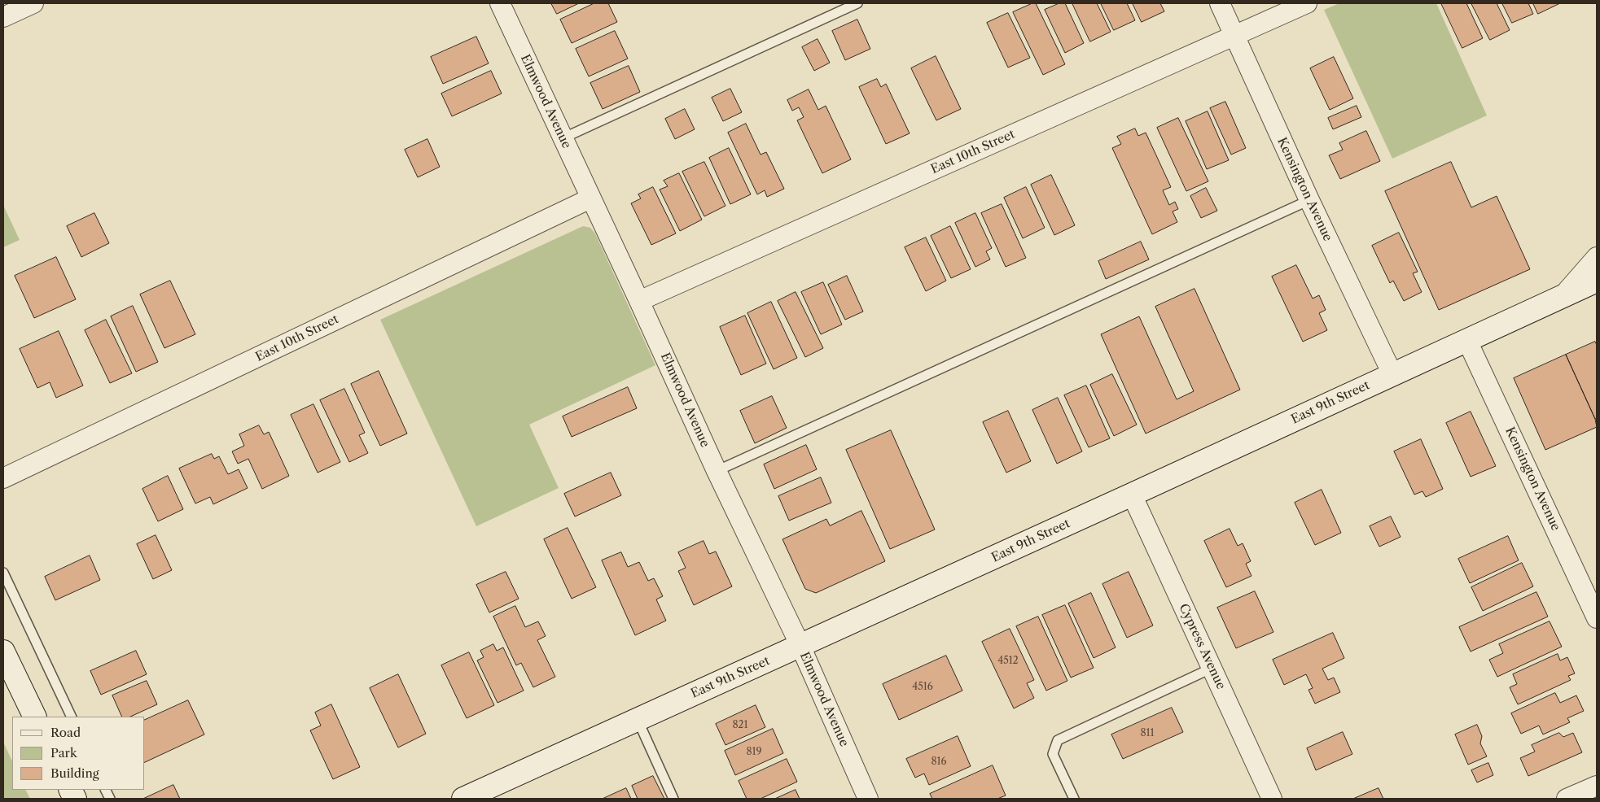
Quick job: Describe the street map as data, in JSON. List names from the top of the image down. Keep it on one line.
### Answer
{"streets":{"main road":["East 9th Street"],"street":["Elmwood Avenue","East 10th Street","Kensington Avenue","Cypress Avenue"]},"crossings":[["Elmwood Avenue","East 10th Street"],["Elmwood Avenue","East 9th Street"],["East 10th Street","Kensington Avenue"],["Kensington Avenue","East 9th Street"],["East 9th Street","Cypress Avenue"]],"house_numbers":["4512","4516","821","811","819","816"],"legend":["Road","Park","Building"]}
